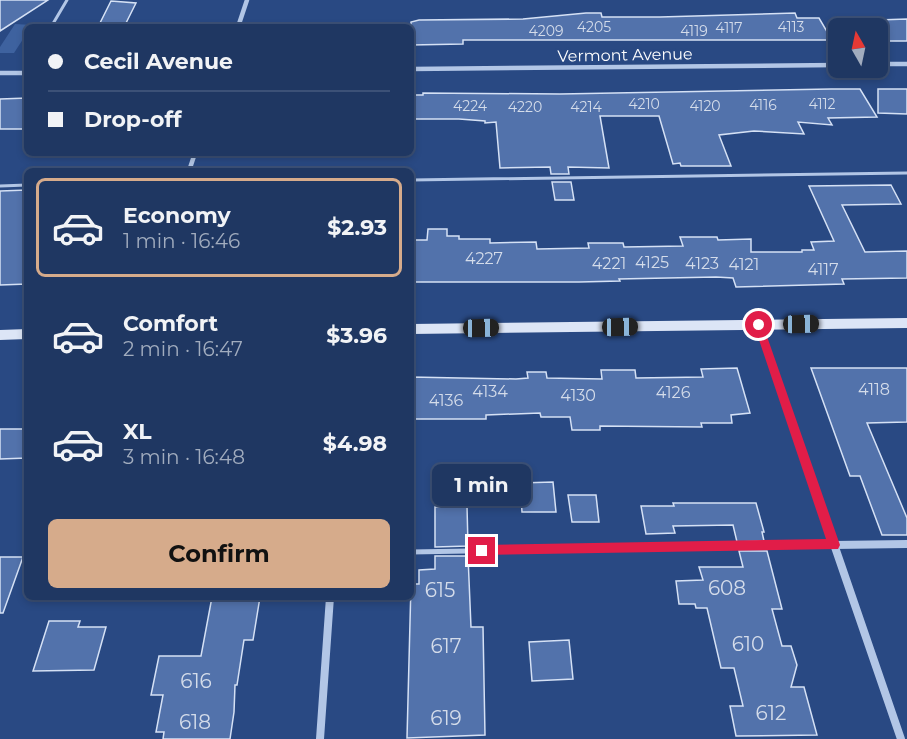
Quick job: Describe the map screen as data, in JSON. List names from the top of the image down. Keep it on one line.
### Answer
{"streets":{"street":["Vermont Avenue"]},"house_numbers":["4205","4113","4117","4209","4119","4210","4112","4116","4224","4120","4220","4214","4227","4125","4221","4123","4121","4117","4118","4134","4126","4130","4136","608","615","610","617","616","612","619","618"],"north":"top","page":{"banner":["Cecil Avenue","Drop-off"],"list":[{"name":"Economy","note":"1 min · 16:46","value":"$2.93"},{"name":"Comfort","note":"2 min · 16:47","value":"$3.96"},{"name":"XL","note":"3 min · 16:48","value":"$4.98"}],"bubble":"1 min","buttons":"Confirm"}}
